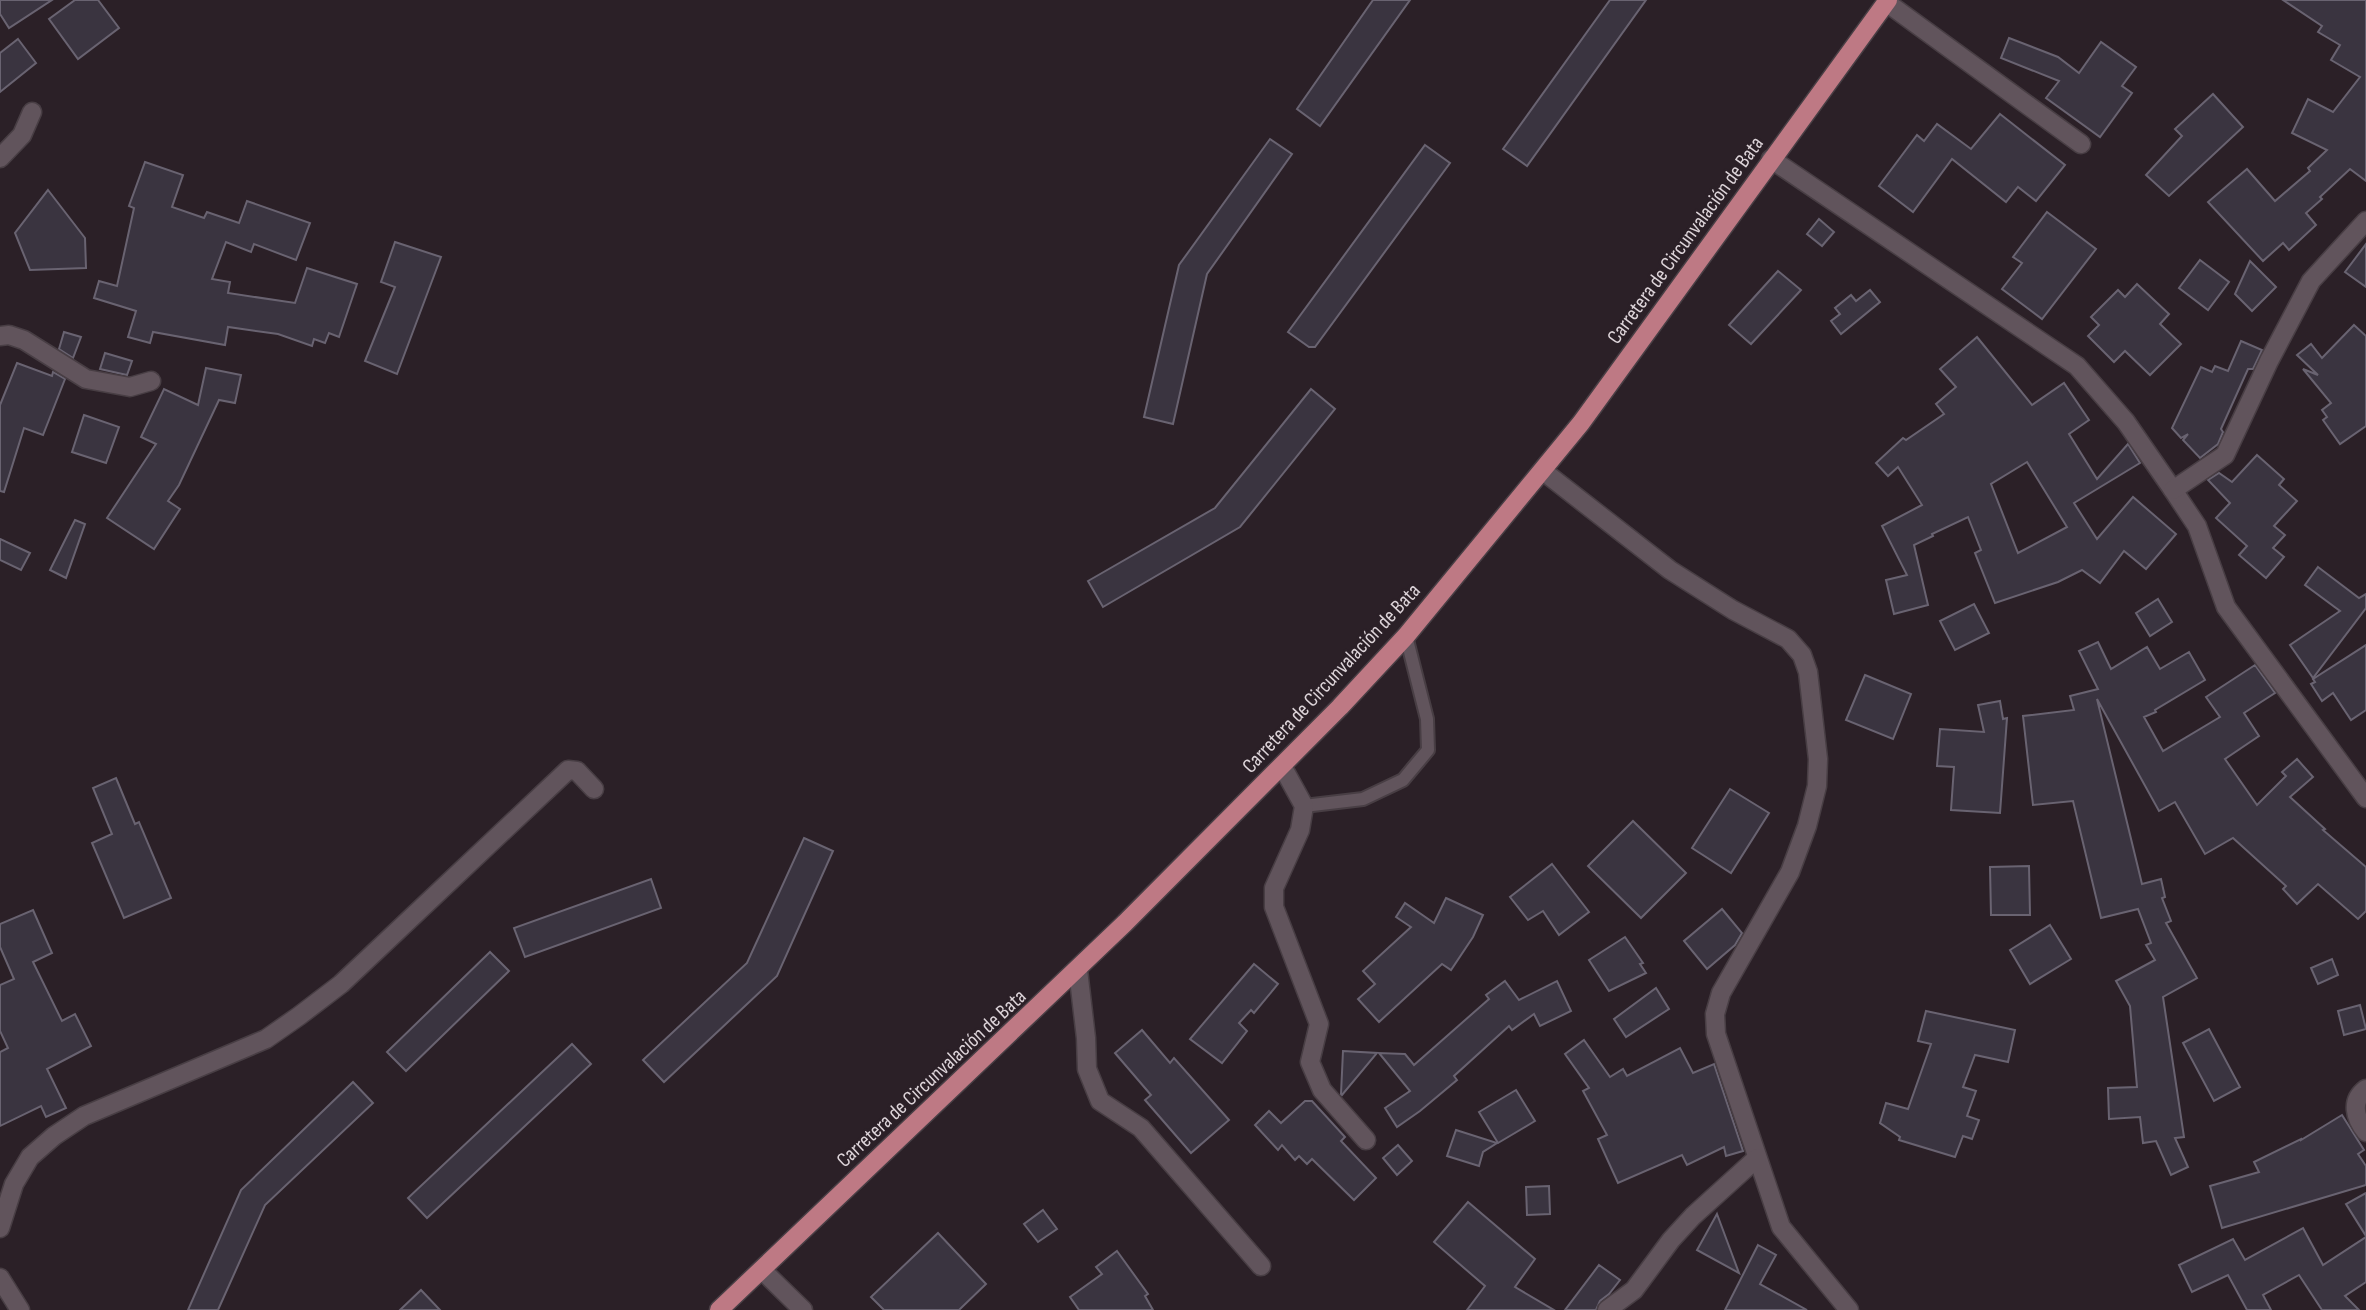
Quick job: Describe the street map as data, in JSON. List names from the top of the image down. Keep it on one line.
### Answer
{"streets":{"main road":["Carretera de Circunvalación de Bata"]}}
